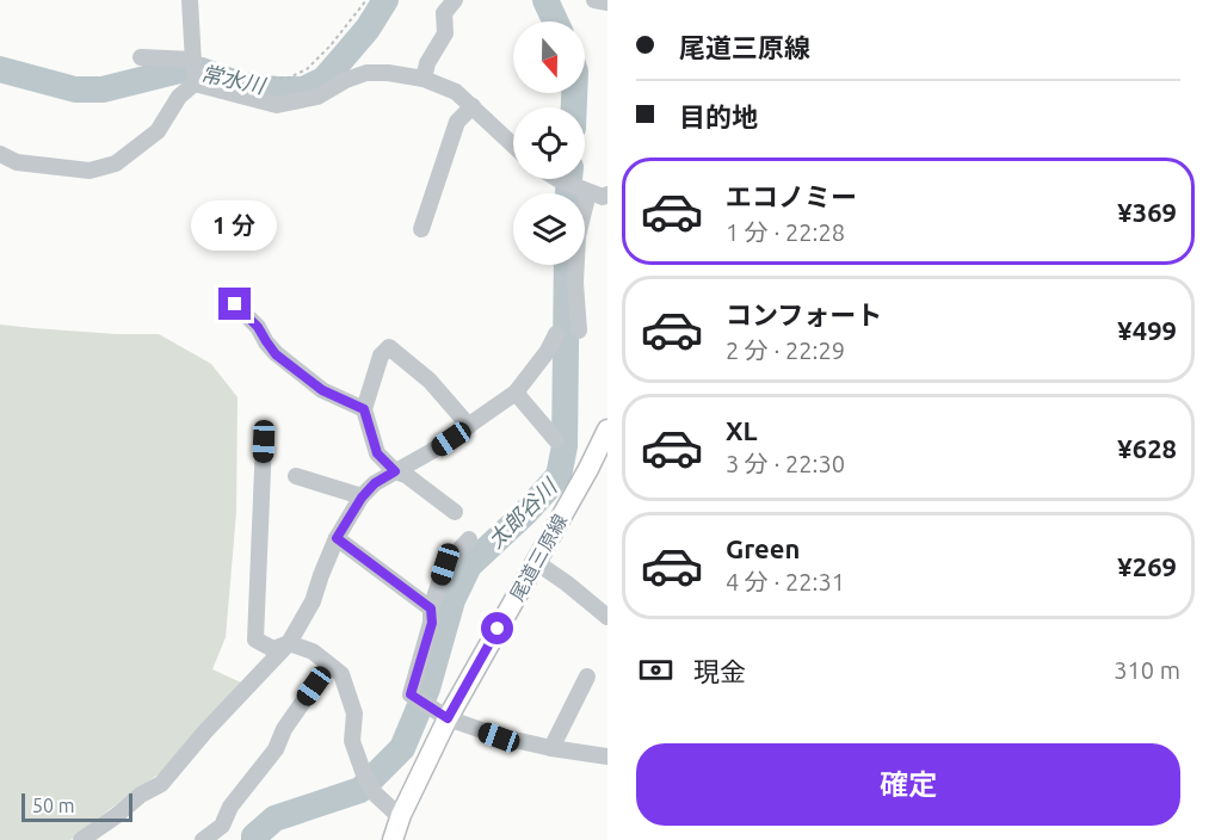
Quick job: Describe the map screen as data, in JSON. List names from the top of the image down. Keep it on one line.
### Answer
{"streets":{"main road":["尾道三原線"]},"water":["常水川","太郎谷川"],"scale_bar":"50 m","north":"bottom","page":{"banner":["尾道三原線","目的地"],"list":[{"name":"エコノミー","note":"1 分 · 22:28","value":"¥369"},{"name":"コンフォート","note":"2 分 · 22:29","value":"¥499"},{"name":"XL","note":"3 分 · 22:30","value":"¥628"},{"name":"Green","note":"4 分 · 22:31","value":"¥269"}],"bubble":"1 分","pay":["現金","310 m"],"buttons":"確定","scale":"50 m"}}
